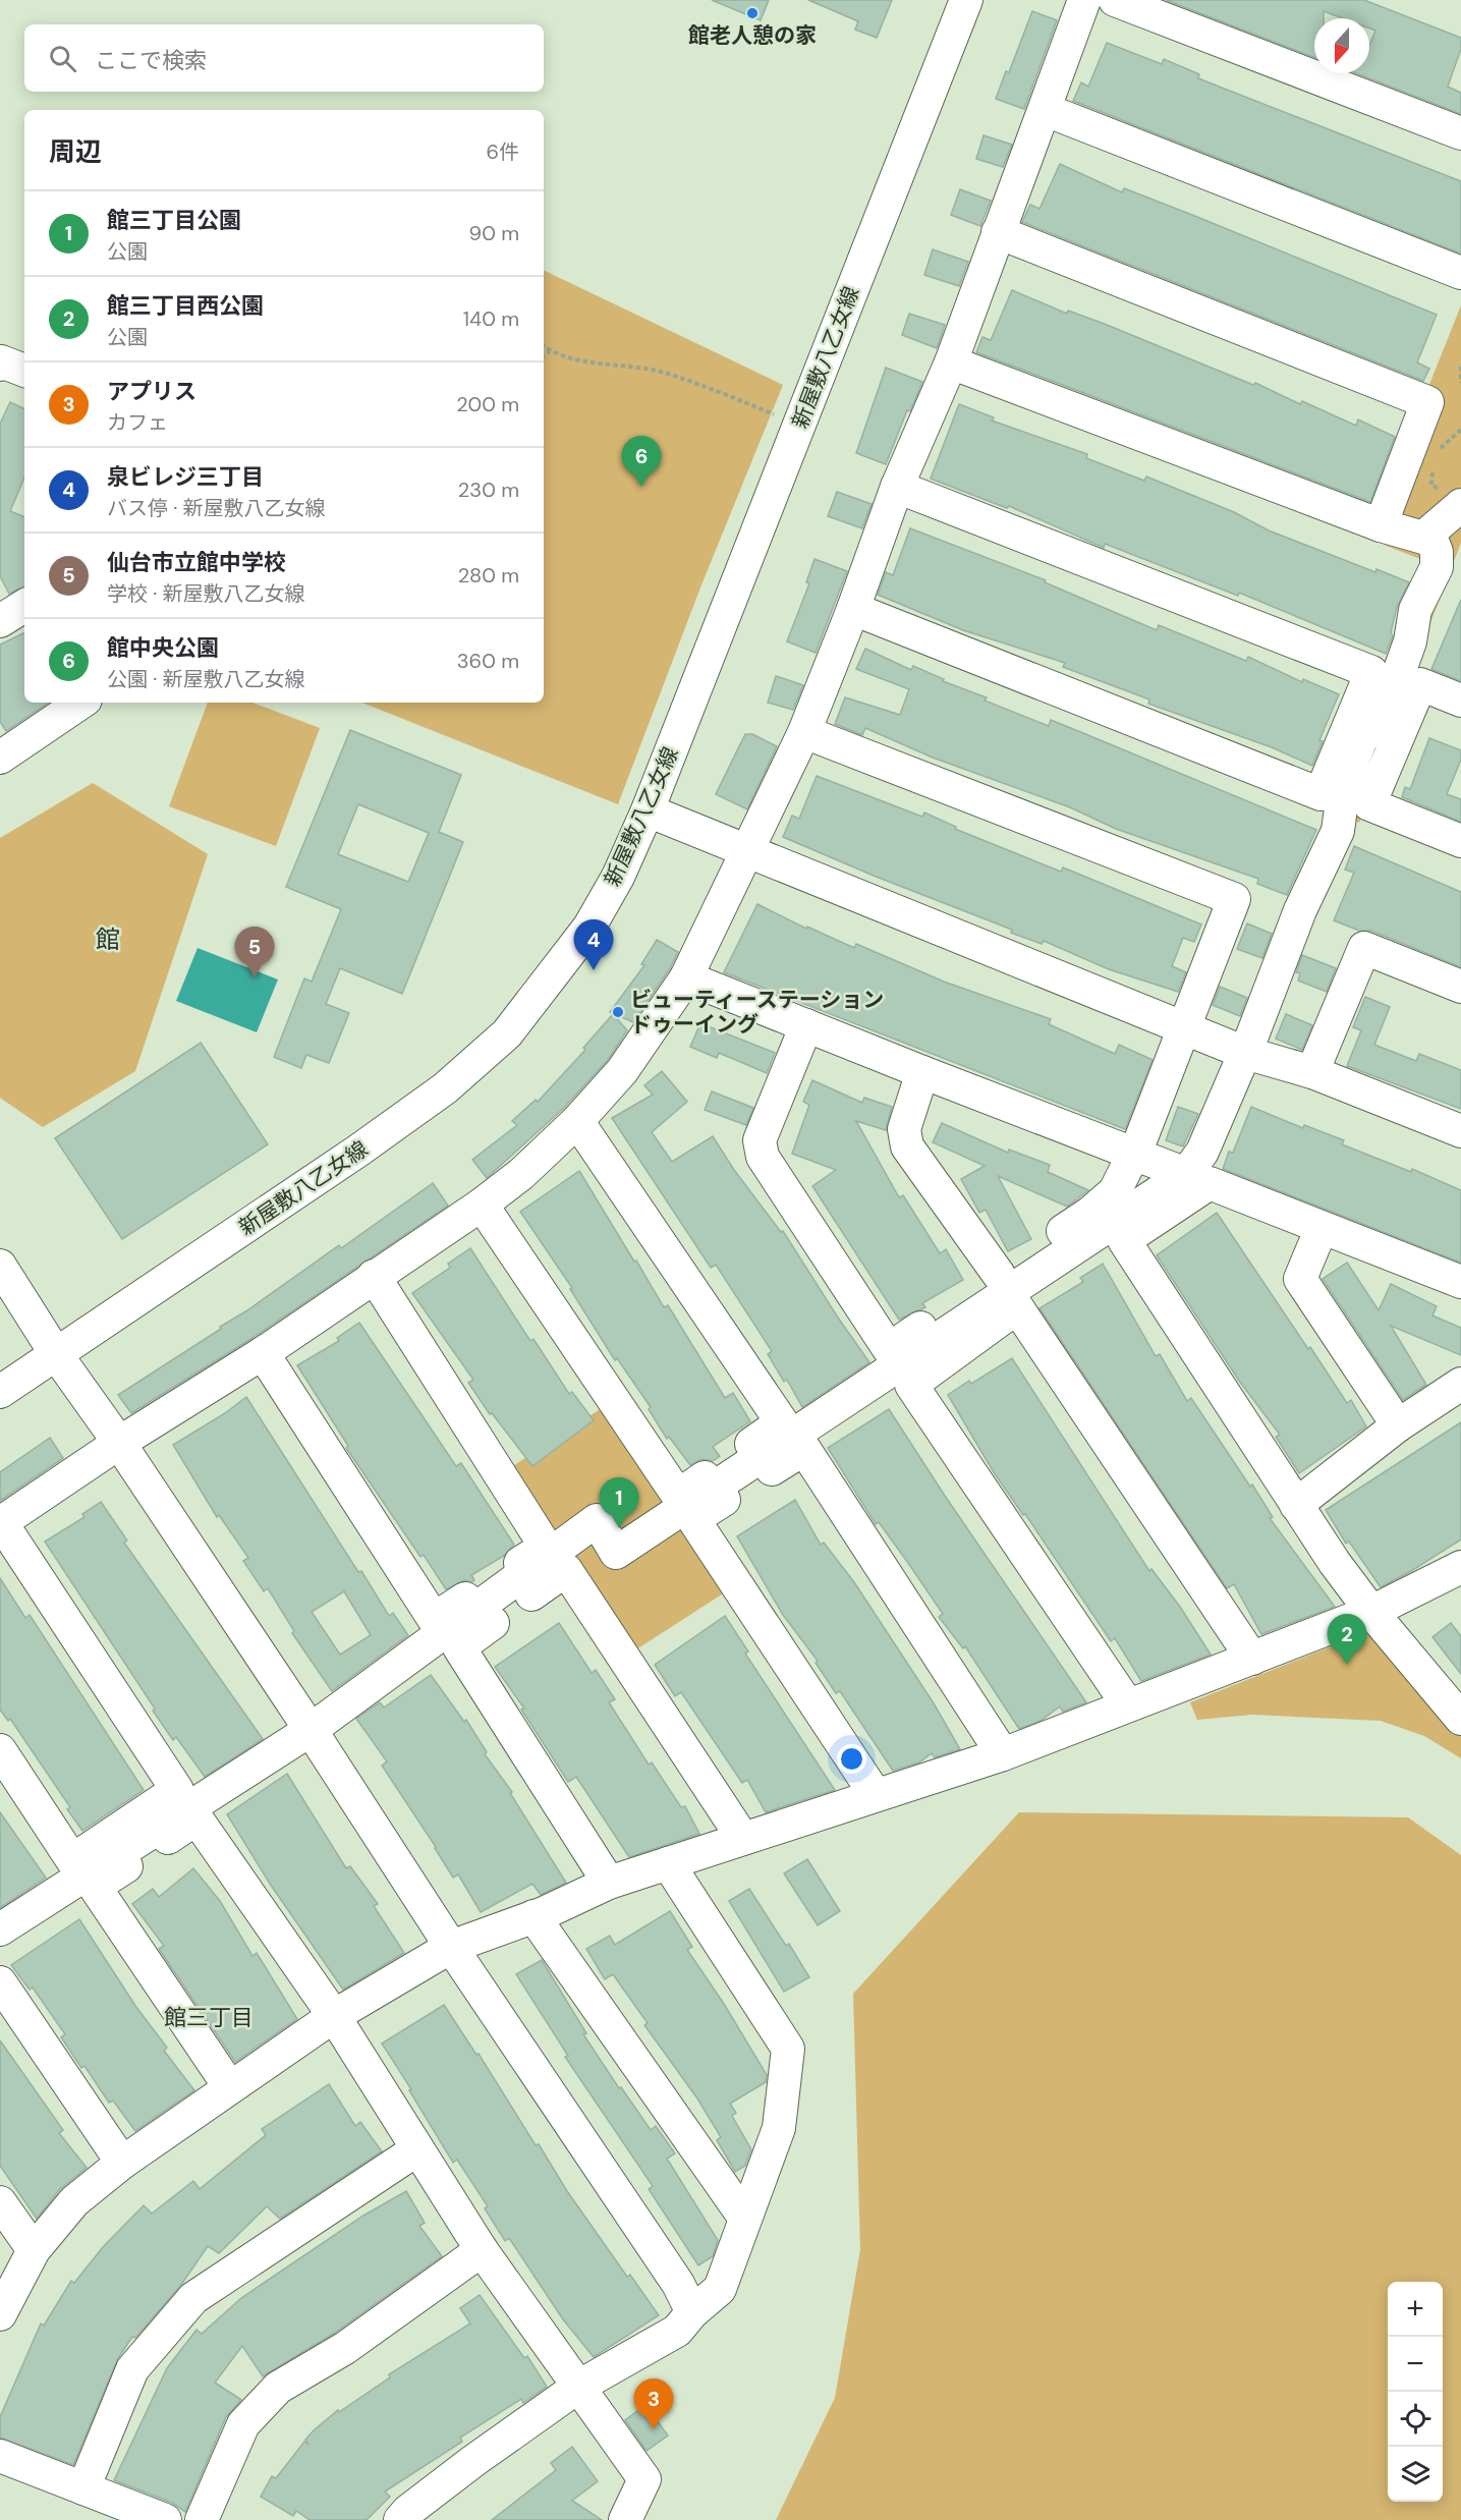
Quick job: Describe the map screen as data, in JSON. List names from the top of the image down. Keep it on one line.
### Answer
{"streets":{"street":["新屋敷八乙女線"]},"districts":["館","館三丁目"],"places":["館老人憩の家","ビューティーステーション ドゥーイング"],"north":"bottom","page":{"search":"ここで検索","heading":["周辺","6件"],"list":[{"mark":"1","name":"館三丁目公園","note":"公園","value":"90 m"},{"mark":"2","name":"館三丁目西公園","note":"公園","value":"140 m"},{"mark":"3","name":"アプリス","note":"カフェ","value":"200 m"},{"mark":"4","name":"泉ビレジ三丁目","note":"バス停 · 新屋敷八乙女線","value":"230 m"},{"mark":"5","name":"仙台市立館中学校","note":"学校 · 新屋敷八乙女線","value":"280 m"},{"mark":"6","name":"館中央公園","note":"公園 · 新屋敷八乙女線","value":"360 m"}],"pins":["6","4","5","1","2","3"],"map_buttons":["+","−"]}}
